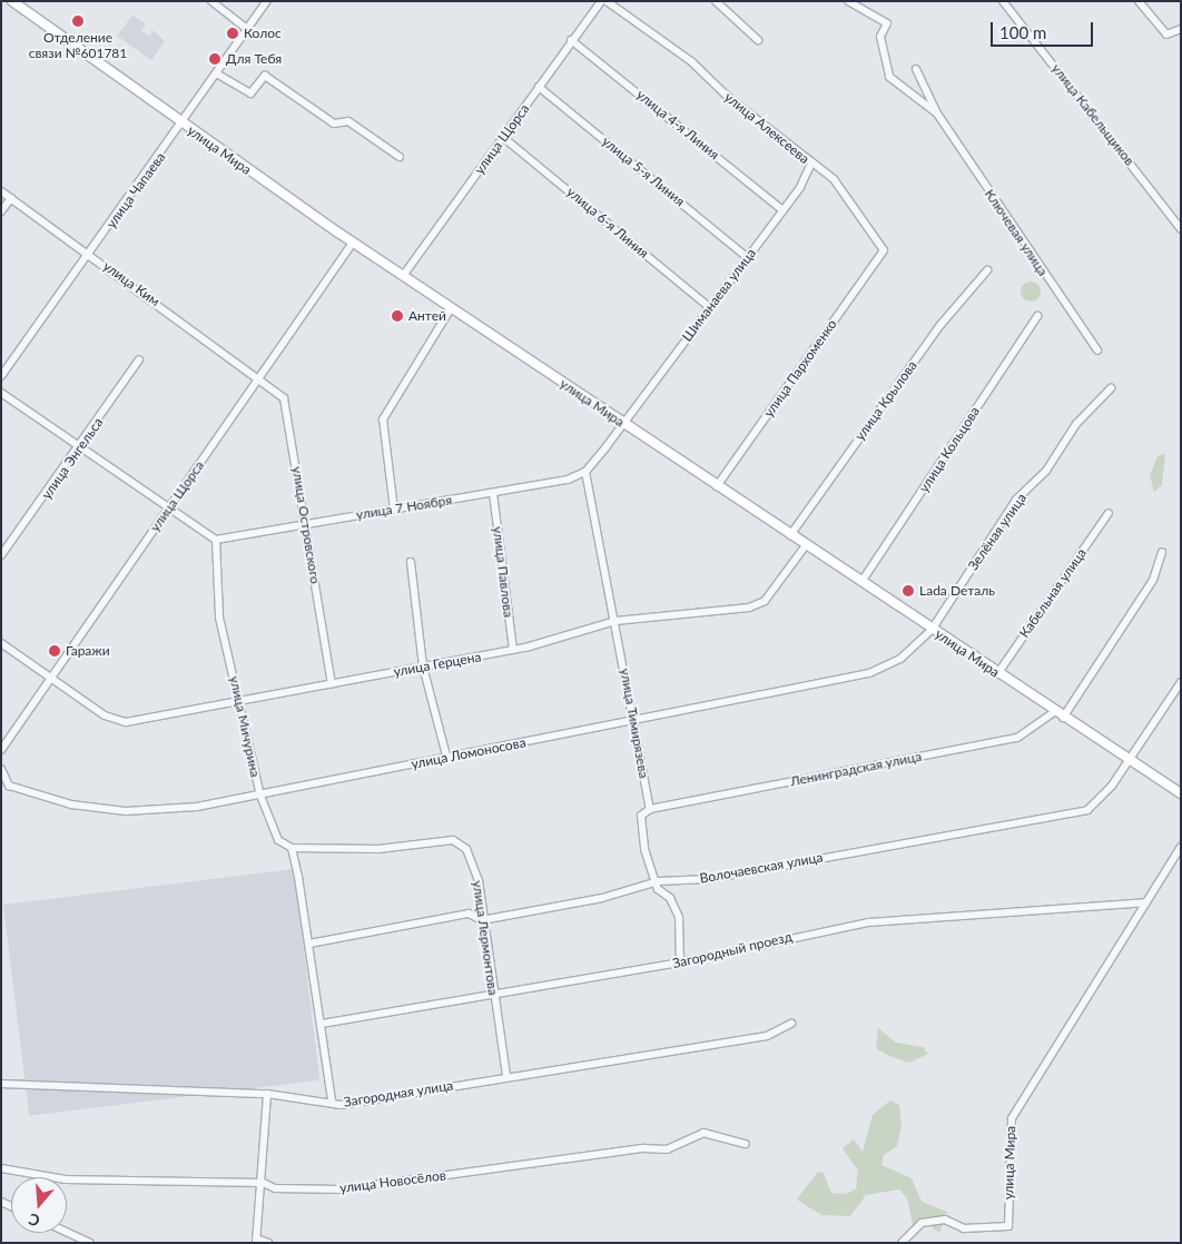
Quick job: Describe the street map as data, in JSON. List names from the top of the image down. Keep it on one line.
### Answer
{"streets":{"main road":["улица Мира"],"street":["улица Кабельщиков","улица 4-я Линия","улица Алексеева","улица Щорса","улица 5-я Линия","улица Чапаева","улица 6-я Линия","Ключевая улица","улица Ким","Шиманаева улица","улица Пархоменко","улица Крылова","улица Кольцова","улица Энгельса","улица 7 Ноября","улица Островского","Зелёная улица","улица Павлова","Кабельная улица","улица Герцена","улица Тимирязева","улица Мичурина","улица Ломоносова","Ленинградская улица","Волочаевская улица","улица Лермонтова","Загородный проезд","Загородная улица","улица Новосёлов"]},"crossings":[["улица 4-я Линия","улица Щорса"],["улица 4-я Линия","Шиманаева улица"],["улица Алексеева","Шиманаева улица"],["улица Алексеева","улица Пархоменко"],["улица Щорса","улица Мира"],["улица Щорса","улица 5-я Линия"],["улица Щорса","улица 6-я Линия"],["улица Щорса","улица Ким"],["улица Щорса","улица Островского"],["улица Щорса","улица Герцена"],["улица Мира","улица Чапаева"],["улица Мира","Шиманаева улица"],["улица Мира","улица Пархоменко"],["улица Мира","улица Крылова"],["улица Мира","улица Кольцова"],["улица Мира","Зелёная улица"],["улица Мира","Кабельная улица"],["улица Мира","улица Герцена"],["улица Мира","улица Ломоносова"],["улица Мира","Ленинградская улица"],["улица Мира","Волочаевская улица"],["улица Мира","Загородный проезд"],["улица 5-я Линия","Шиманаева улица"],["улица Чапаева","улица Ким"],["улица 6-я Линия","Шиманаева улица"],["улица Ким","улица Островского"],["улица 7 Ноября","улица Островского"],["улица 7 Ноября","улица Павлова"],["улица 7 Ноября","улица Тимирязева"],["улица 7 Ноября","улица Мичурина"],["улица Островского","улица Герцена"],["Зелёная улица","улица Ломоносова"],["улица Павлова","улица Герцена"],["улица Герцена","улица Тимирязева"],["улица Герцена","улица Мичурина"],["улица Тимирязева","улица Ломоносова"],["улица Тимирязева","Ленинградская улица"],["улица Тимирязева","Волочаевская улица"],["улица Тимирязева","Загородный проезд"],["улица Мичурина","улица Ломоносова"],["улица Мичурина","улица Лермонтова"],["Волочаевская улица","улица Лермонтова"],["улица Лермонтова","Загородный проезд"],["улица Лермонтова","Загородная улица"]],"places":["Отделение связи №601781","Колос","Для Тебя","Антей","Lada Dеталь","Гаражи"],"scale_bar":"100 m","north":"bottom"}
